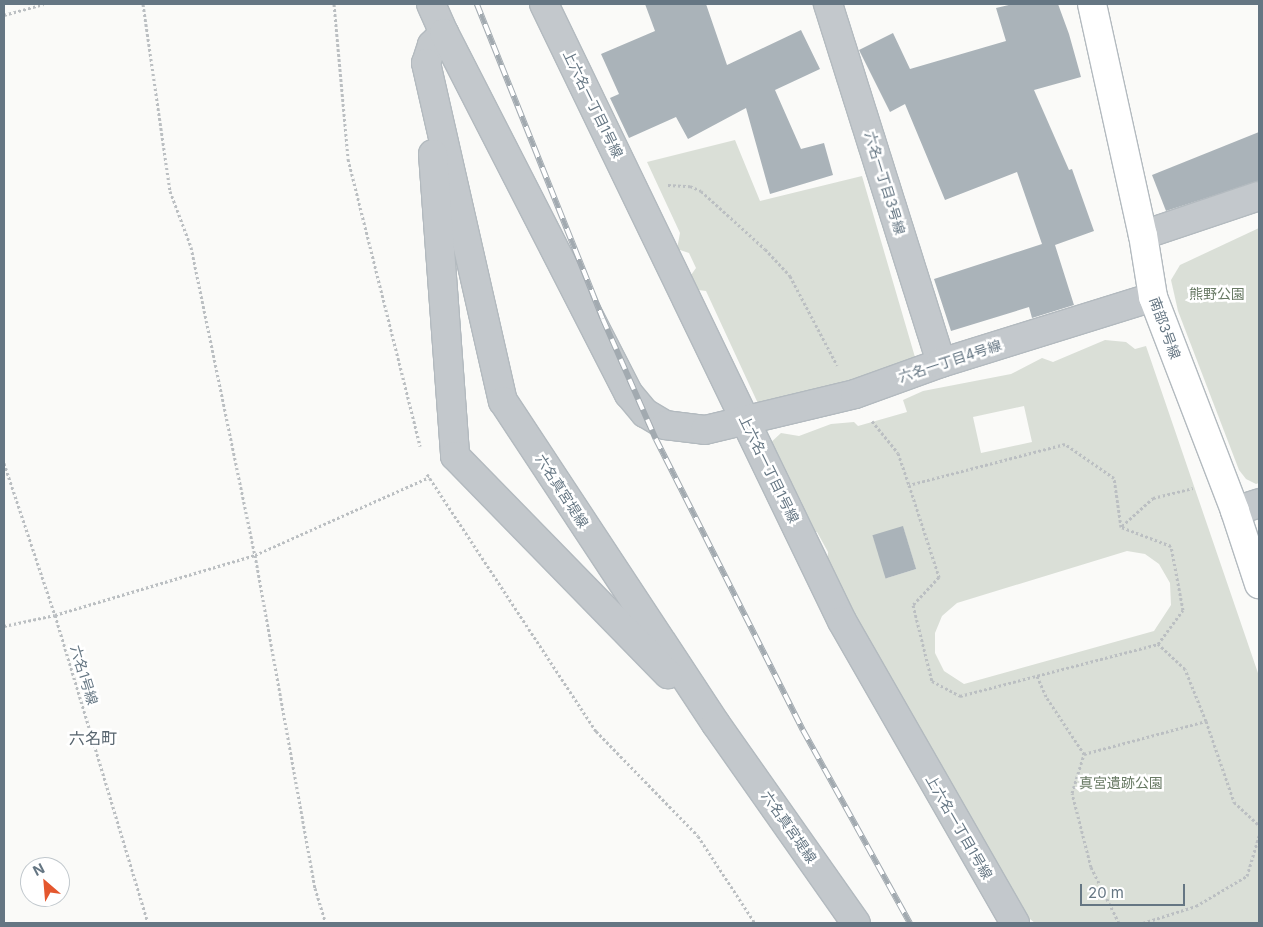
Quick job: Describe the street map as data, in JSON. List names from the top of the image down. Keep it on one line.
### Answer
{"streets":{"street":["上六名一丁目1号線","六名一丁目3号線","南部3号線","六名一丁目4号線","六名真宮堤線"],"path":["六名1号線"]},"crossings":[["上六名一丁目1号線","六名一丁目4号線"],["六名一丁目3号線","六名一丁目4号線"],["南部3号線","六名一丁目4号線"]],"districts":["六名町"],"parks":["熊野公園","真宮遺跡公園"],"scale_bar":"20 m","north":"top left"}
